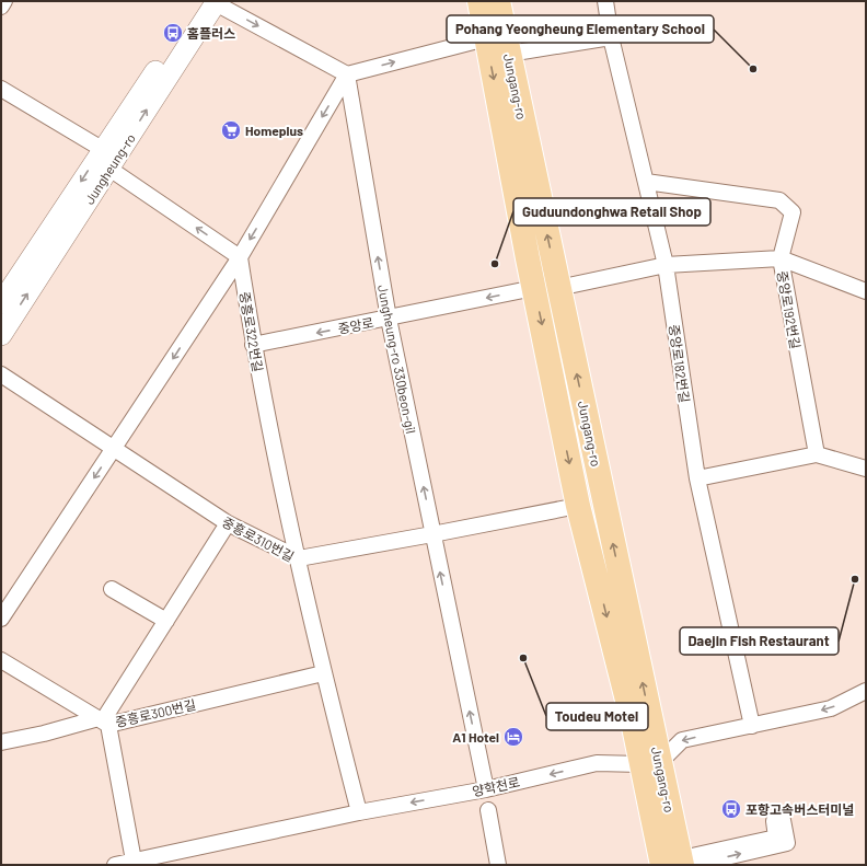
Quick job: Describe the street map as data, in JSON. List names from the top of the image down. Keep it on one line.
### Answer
{"streets":{"main road":["Jungang-ro","Jungheung-ro"],"street":["중앙로192번길","중앙로","중흥로322번길","Jungheung-ro 330beon-gil","중앙로182번길","중흥로310번길","중흥로300번길","양학천로"]},"crossings":[["Jungang-ro","중앙로"],["Jungang-ro","양학천로"],["중앙로192번길","중앙로182번길"],["중앙로","중흥로322번길"],["중앙로","Jungheung-ro 330beon-gil"],["중흥로322번길","중흥로310번길"],["Jungheung-ro 330beon-gil","양학천로"],["중흥로310번길","중흥로300번길"],["중흥로310번길","양학천로"]],"one_way":["중앙로","Jungheung-ro 330beon-gil","양학천로"],"places":{"bus stop":["홈플러스","포항고속버스터미널"],"other":["Pohang Yeongheung Elementary School","Guduundonghwa Retail Shop","Daejin Fish Restaurant","Toudeu Motel"],"supermarket":["Homeplus"],"hotel":["A1 Hotel"]}}
